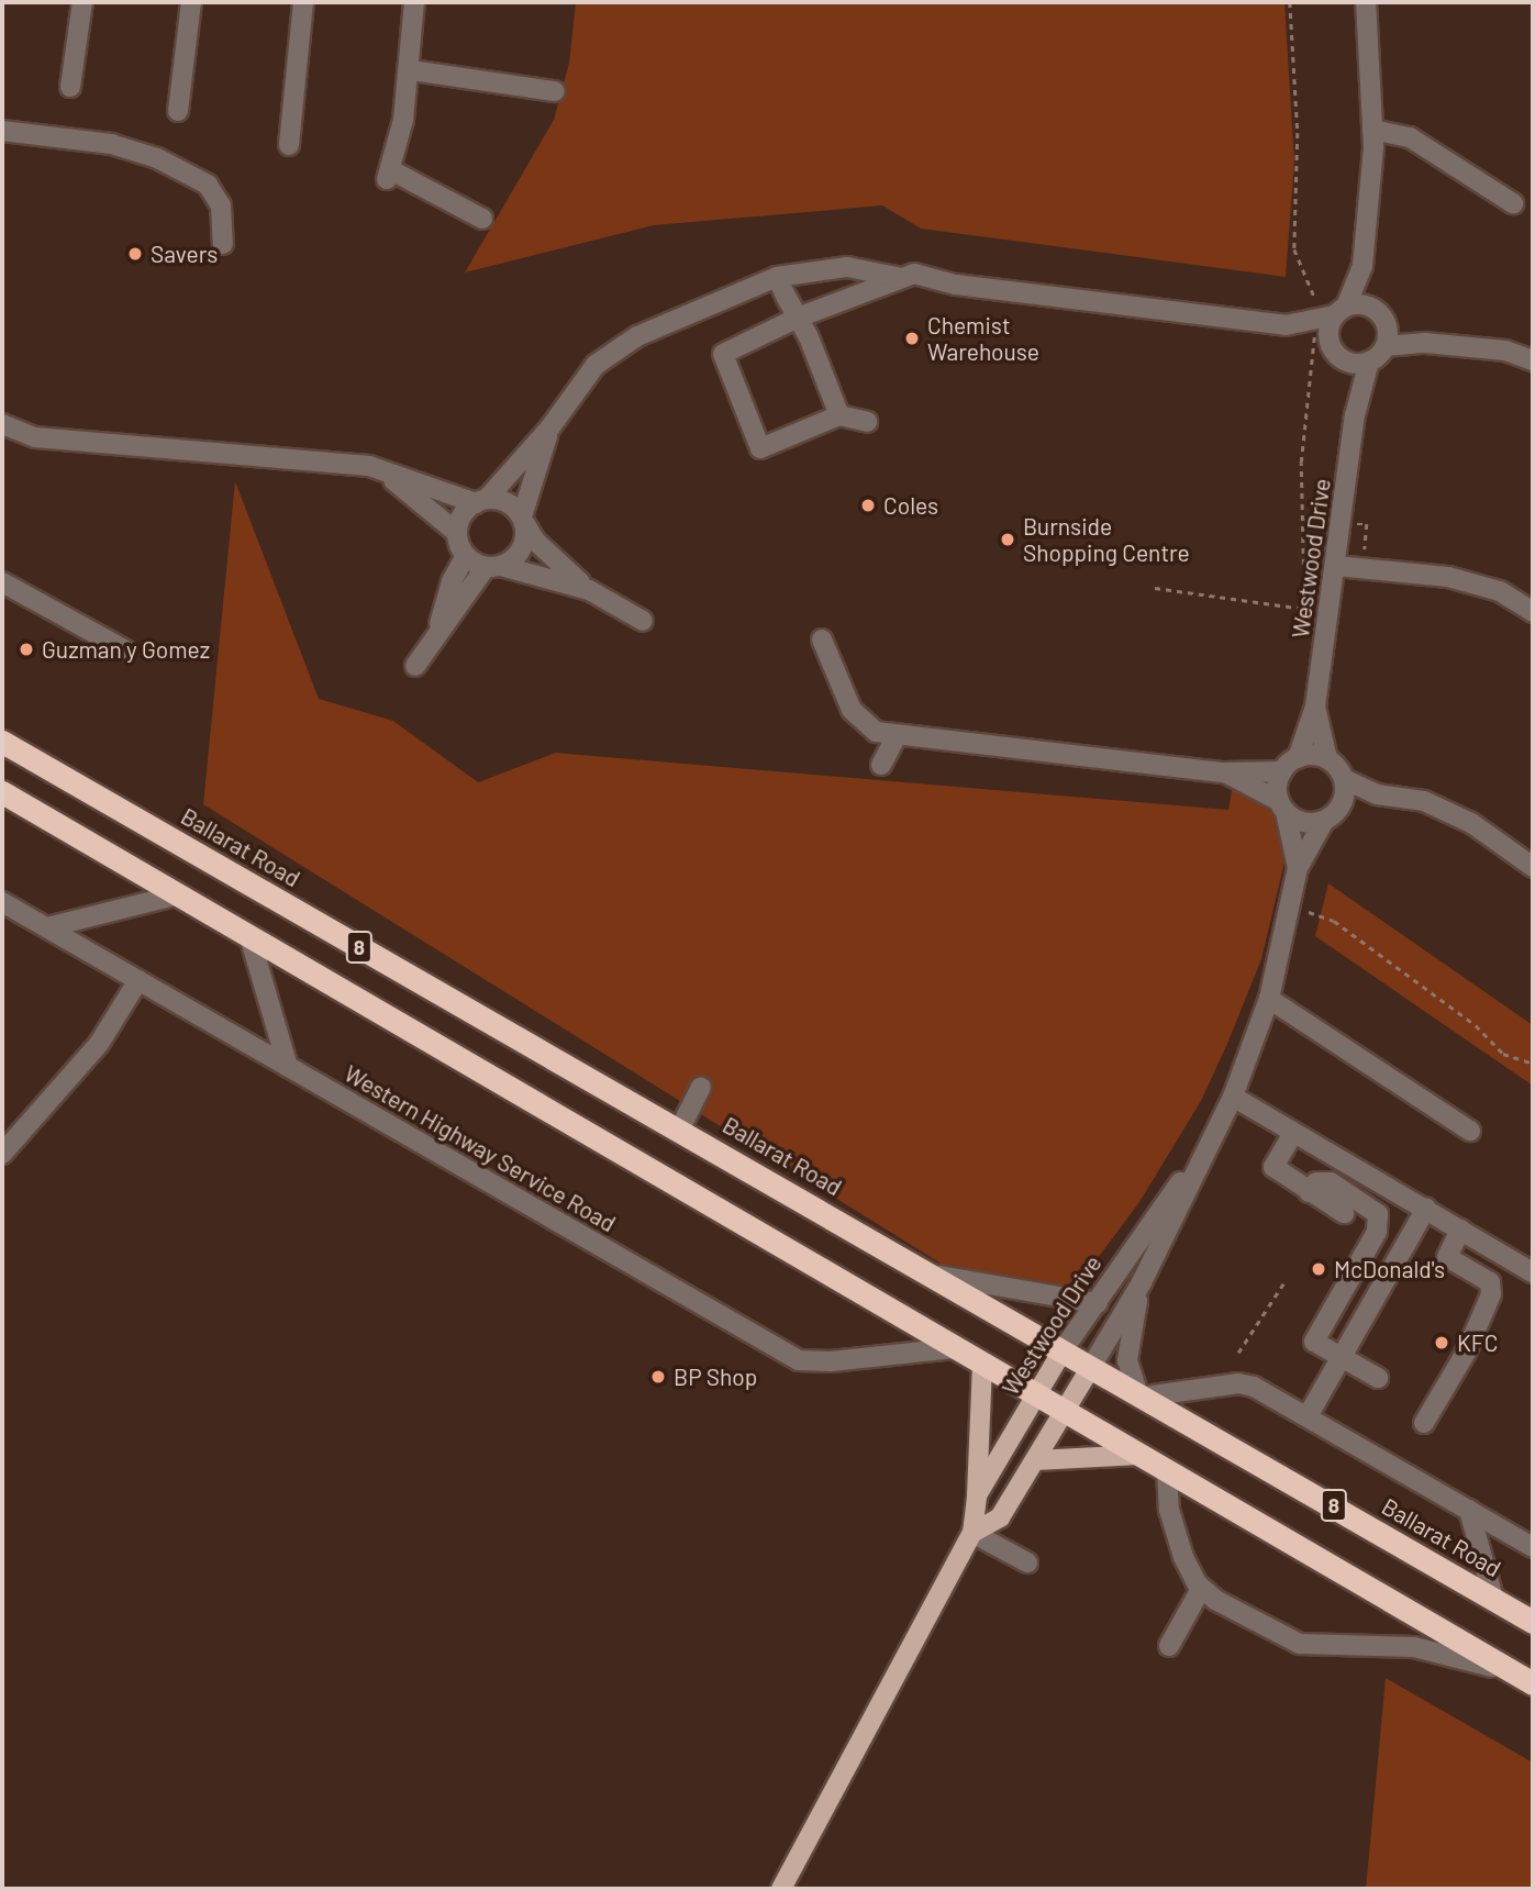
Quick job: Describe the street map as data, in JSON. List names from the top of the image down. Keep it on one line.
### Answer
{"streets":{"highway":["Ballarat Road","8"],"main road":["Westwood Drive"],"street":["Western Highway Service Road"]},"crossings":[["Westwood Drive","Ballarat Road"],["Westwood Drive","8"],["8","Western Highway Service Road"]],"places":["Savers","Chemist Warehouse","Coles","Burnside Shopping Centre","Guzman y Gomez","McDonald's","KFC","BP Shop"]}
